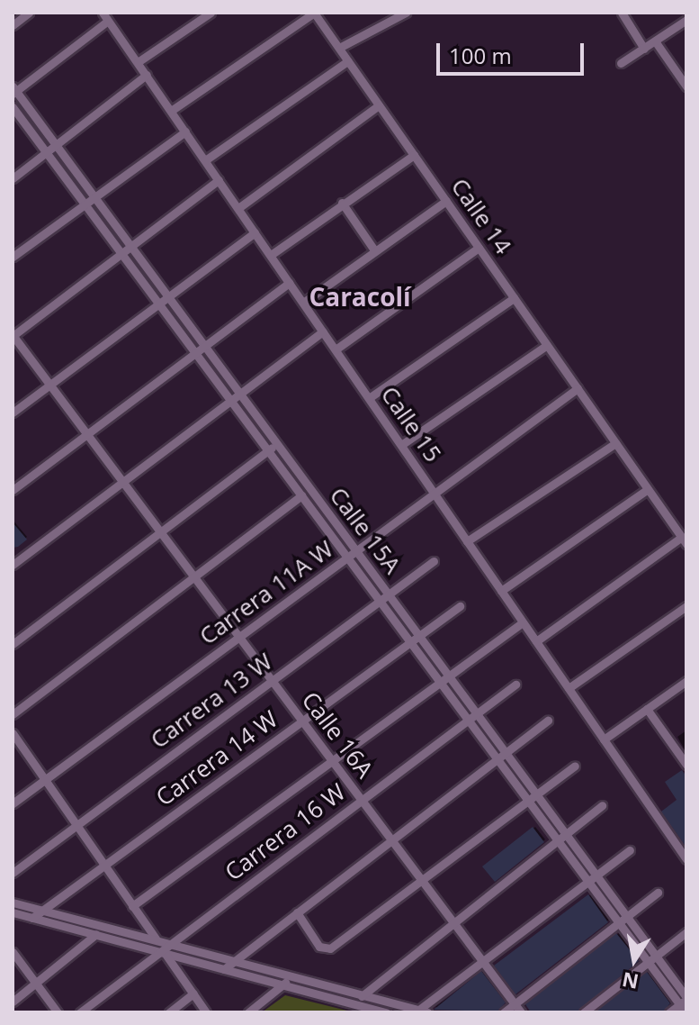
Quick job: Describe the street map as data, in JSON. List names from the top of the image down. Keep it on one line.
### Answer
{"streets":{"street":["Calle 14","Calle 15","Calle 15A","Carrera 11A W","Carrera 13 W","Calle 16A","Carrera 14 W","Carrera 16 W"]},"crossings":[["Calle 14","Carrera 11A W"],["Calle 15","Carrera 11A W"],["Calle 15A","Carrera 11A W"],["Calle 15A","Carrera 13 W"],["Calle 15A","Carrera 14 W"],["Calle 15A","Carrera 16 W"],["Carrera 11A W","Calle 16A"],["Carrera 13 W","Calle 16A"],["Calle 16A","Carrera 14 W"],["Calle 16A","Carrera 16 W"]],"districts":["Caracolí"],"scale_bar":"100 m","north":"bottom"}
